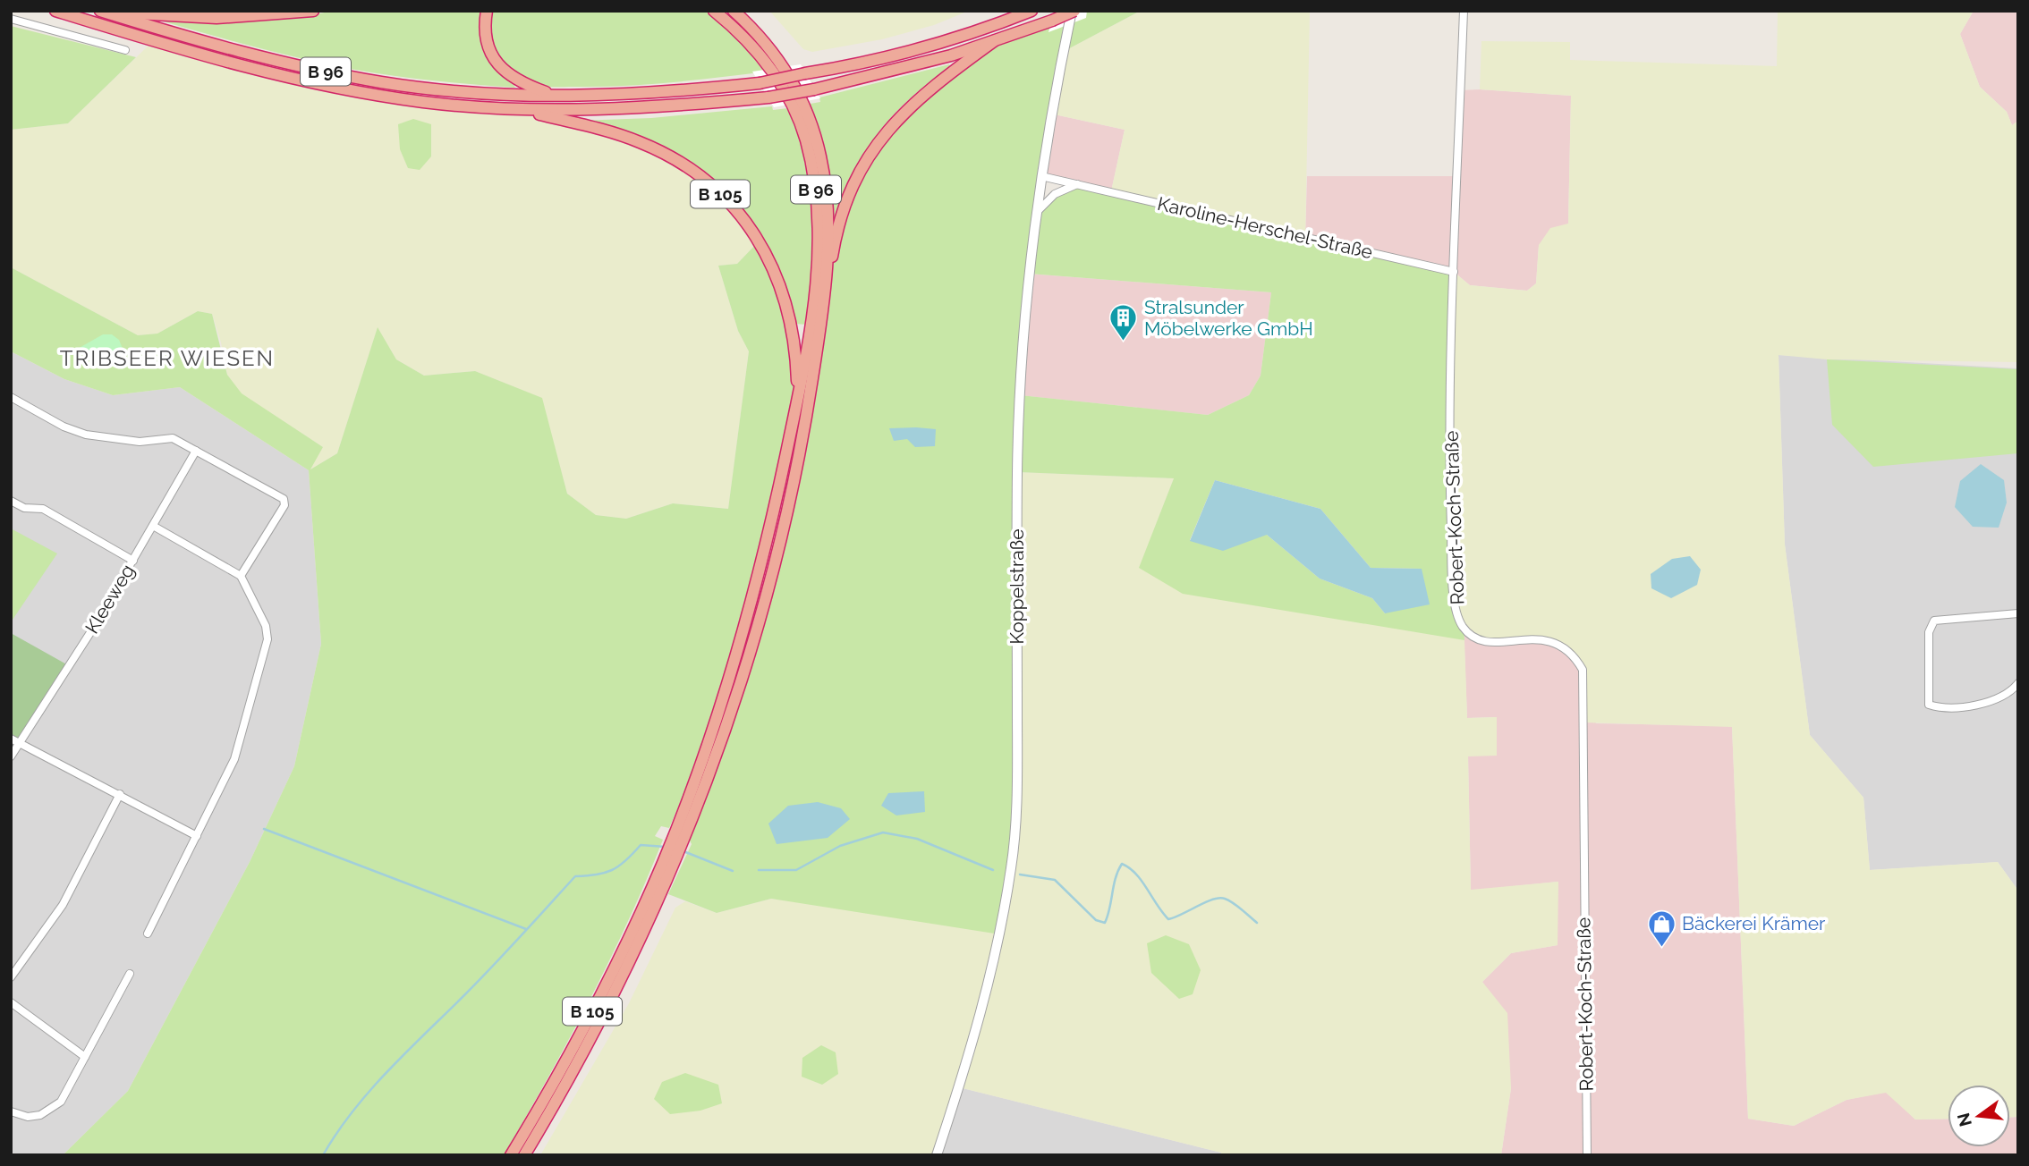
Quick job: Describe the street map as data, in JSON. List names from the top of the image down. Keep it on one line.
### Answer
{"streets":{"highway":["B 96","B 105"],"street":["Karoline-Herschel-Straße","Robert-Koch-Straße","Koppelstraße","Kleeweg"]},"crossings":[["B 96","B 105"],["B 96","Koppelstraße"],["Karoline-Herschel-Straße","Robert-Koch-Straße"],["Karoline-Herschel-Straße","Koppelstraße"]],"districts":["TRIBSEER WIESEN"],"places":{"building":["Stralsunder Möbelwerke GmbH"],"shop":["Bäckerei Krämer"]},"north":"left"}
